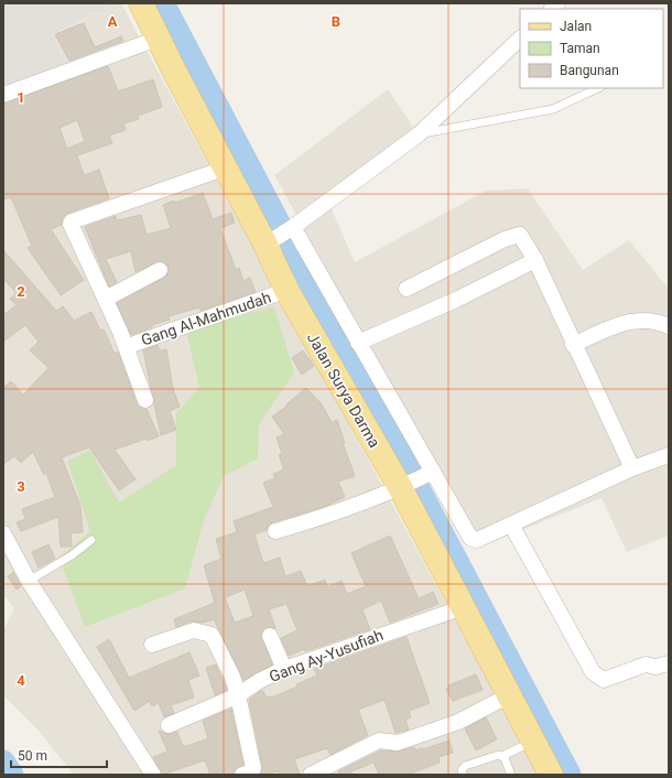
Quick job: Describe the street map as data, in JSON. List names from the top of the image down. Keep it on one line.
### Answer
{"streets":{"main road":["Jalan Surya Darma"],"street":["Gang Al-Mahmudah","Gang Ay-Yusufiah"]},"crossings":[["Gang Al-Mahmudah","Jalan Surya Darma"],["Jalan Surya Darma","Gang Ay-Yusufiah"]],"legend":["Jalan","Taman","Bangunan"],"scale_bar":"50 m","grid":{"columns":["A","B"],"rows":["1","2","3","4"]}}
